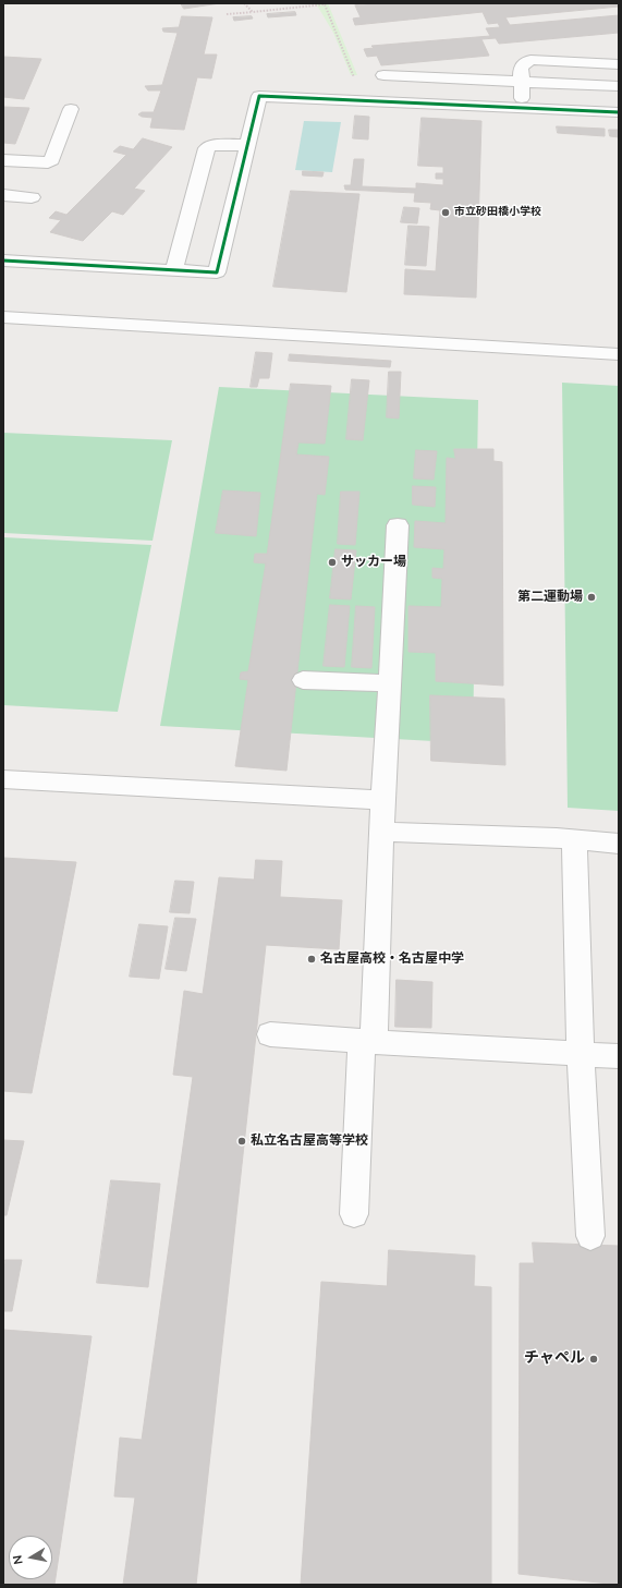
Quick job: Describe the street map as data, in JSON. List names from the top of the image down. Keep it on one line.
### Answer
{"places":["市立砂田橋小学校","サッカー場","第二運動場","名古屋高校・名古屋中学","私立名古屋高等学校","チャペル"],"north":"left"}
